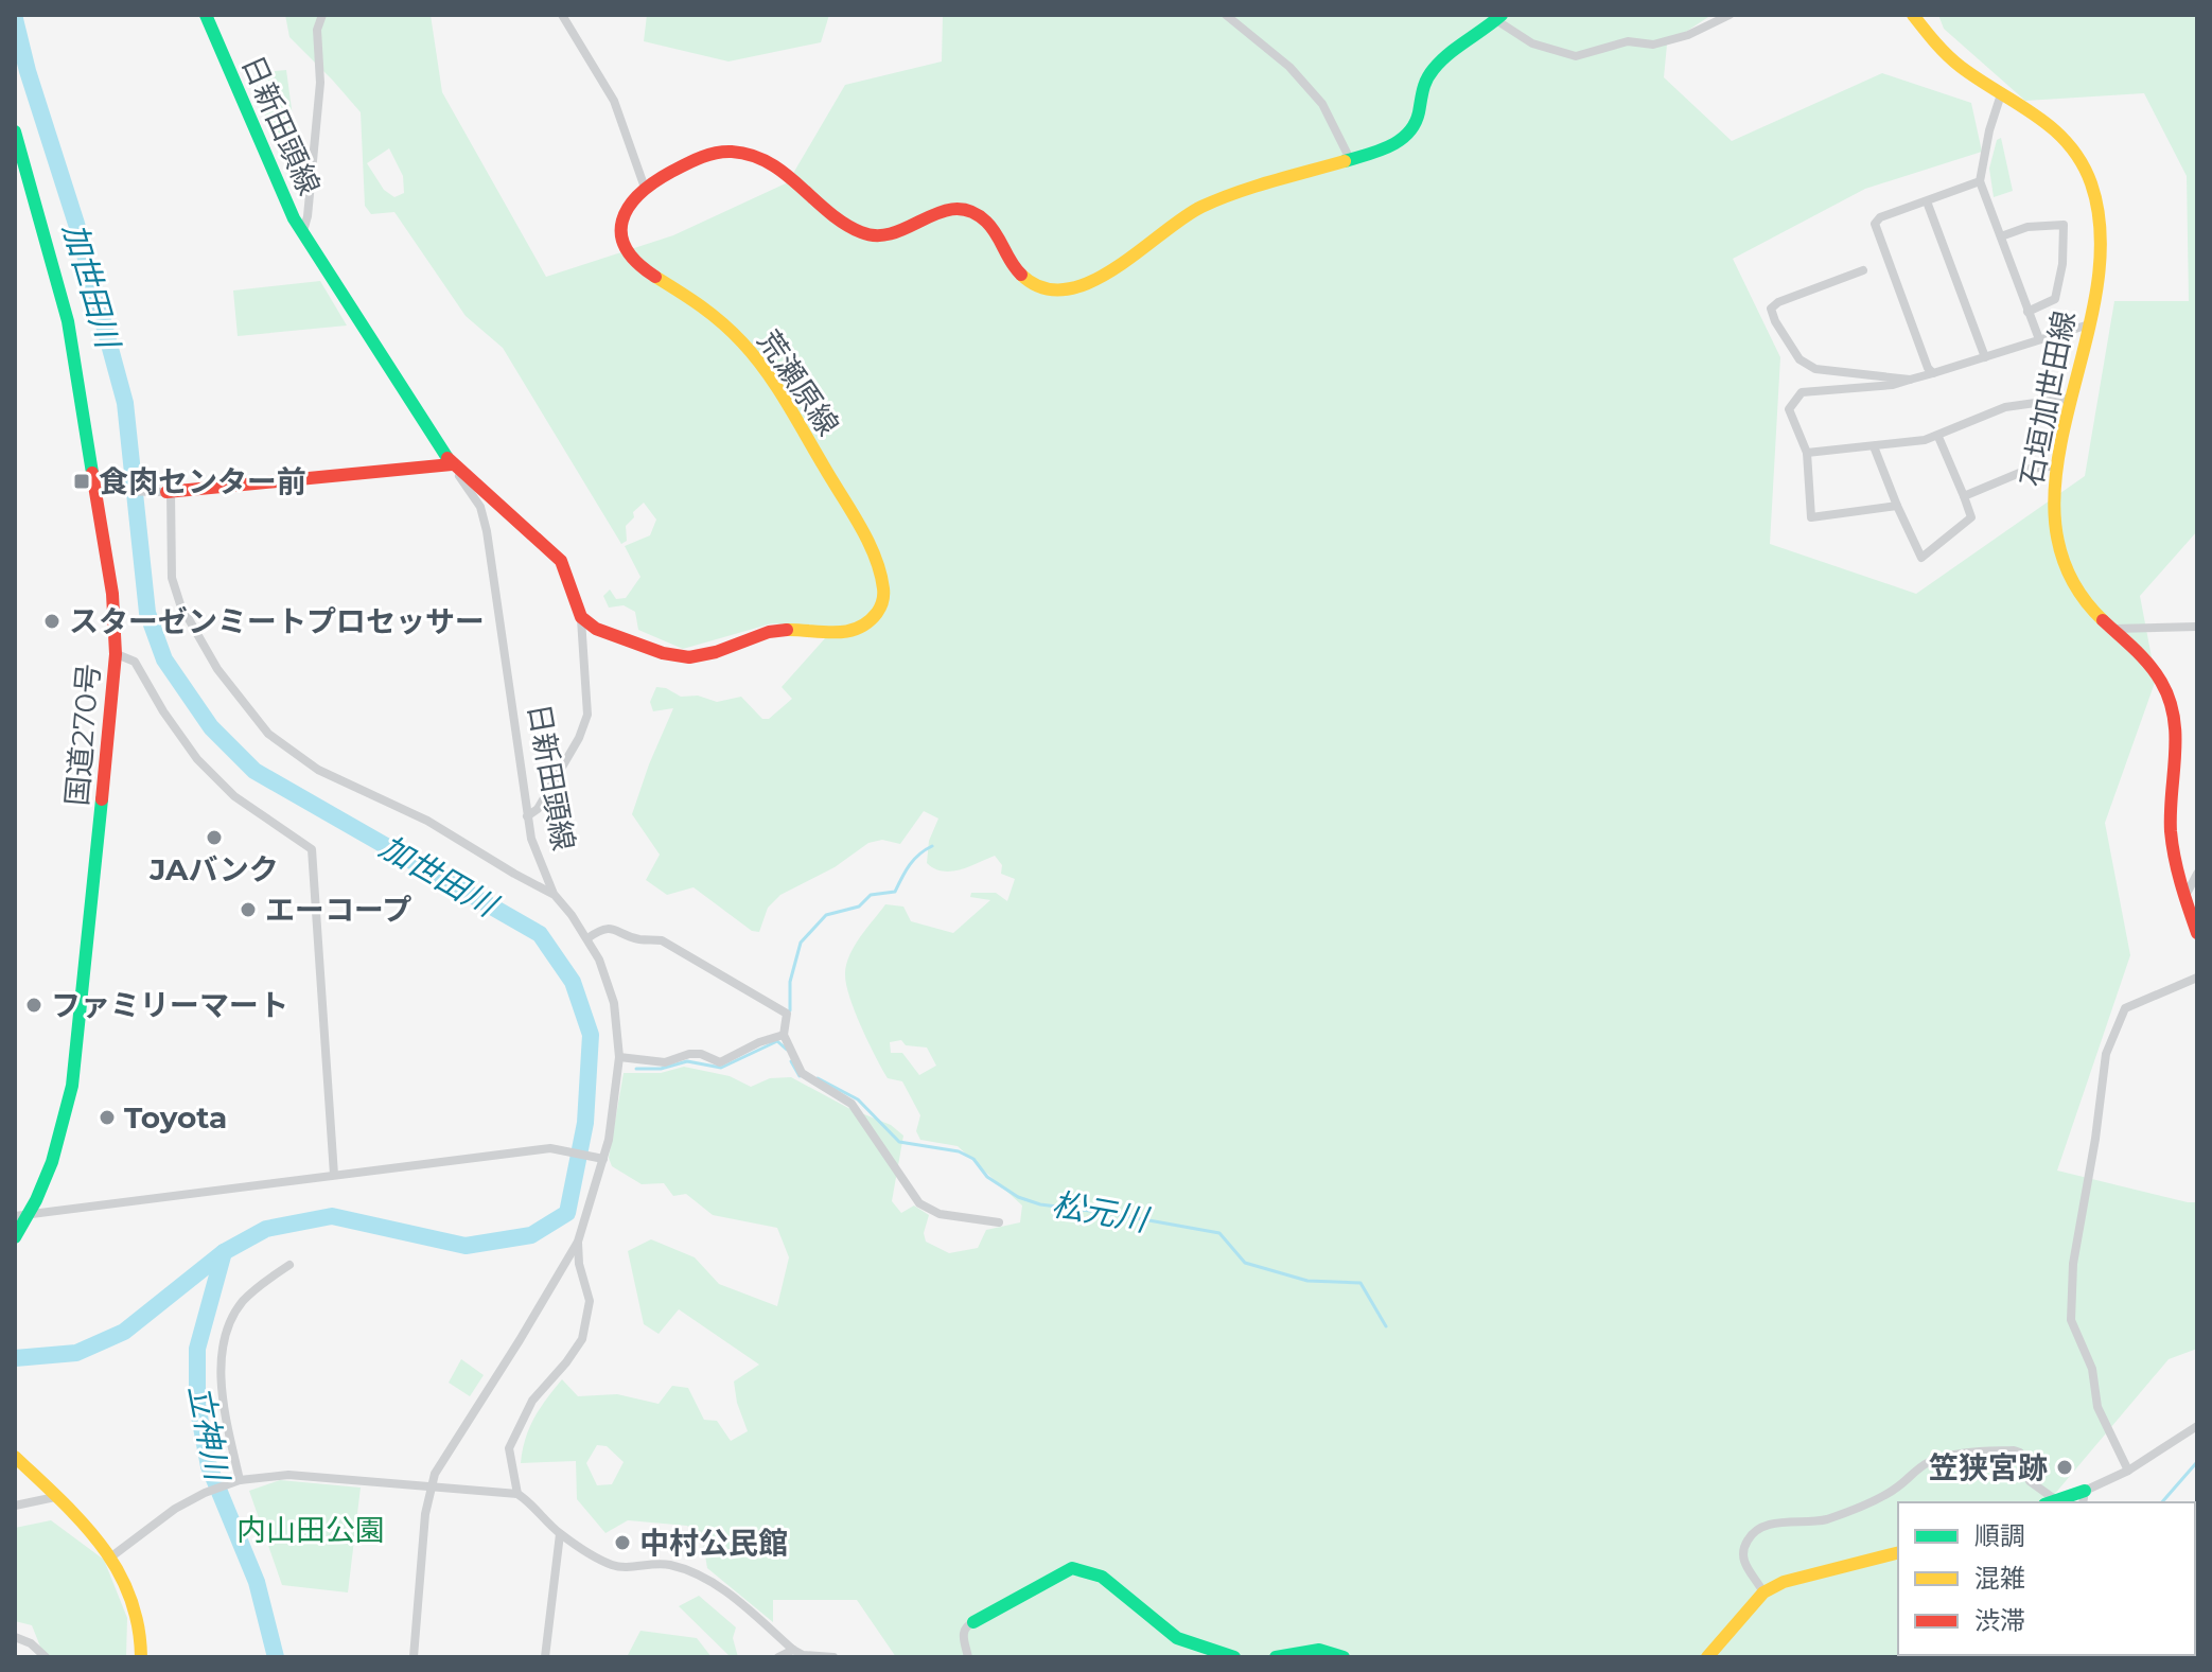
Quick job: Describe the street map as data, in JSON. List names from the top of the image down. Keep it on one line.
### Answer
{"streets":{"main road":["日新田頭線","荒瀬原線","石垣加世田線","国道270号"]},"water":["加世田川","松元川","立神川"],"parks":["内山田公園"],"places":{"transit":["食肉センター前"],"other":["スターゼンミートプロセッサー","JAバンク","エーコープ","ファミリーマート","Toyota","笠狭宮跡","中村公民館"]},"legend":["順調","混雑","渋滞"]}
